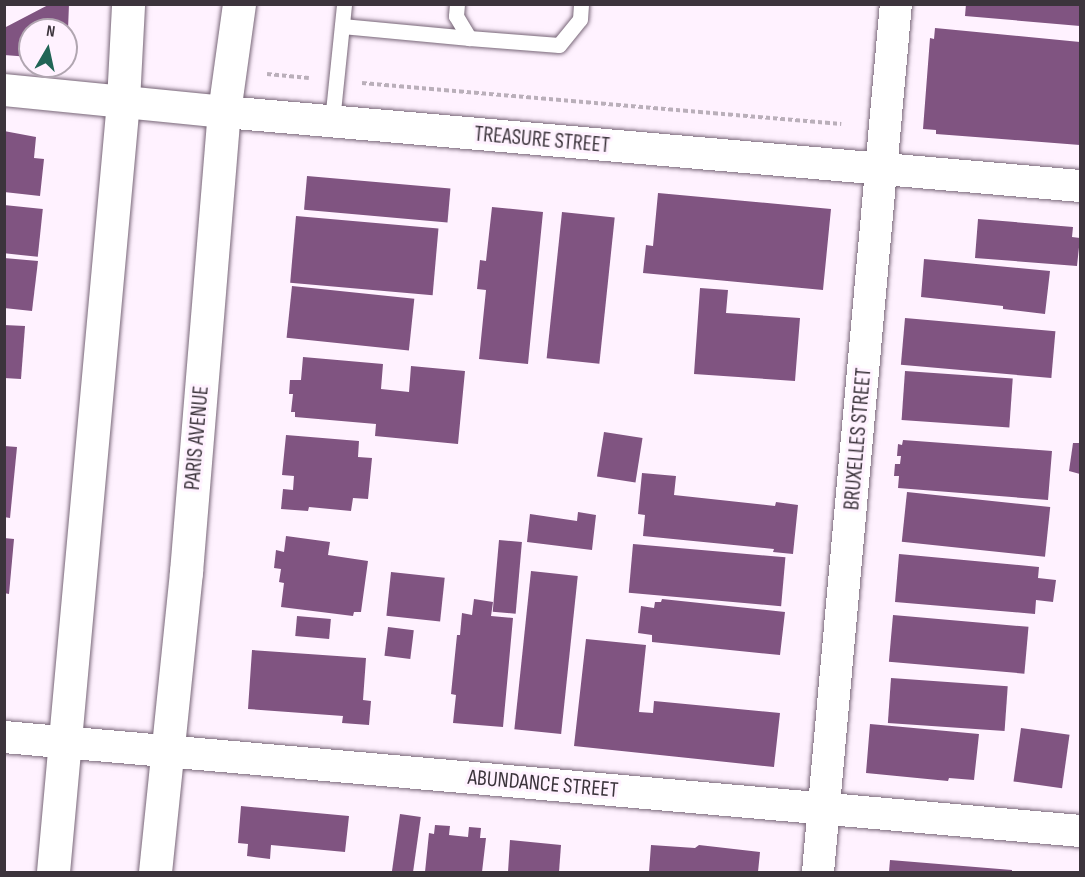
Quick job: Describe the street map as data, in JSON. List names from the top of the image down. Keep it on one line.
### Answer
{"streets":{"street":["TREASURE STREET","PARIS AVENUE","BRUXELLES STREET","ABUNDANCE STREET"]},"crossings":[["TREASURE STREET","PARIS AVENUE"],["TREASURE STREET","BRUXELLES STREET"],["PARIS AVENUE","ABUNDANCE STREET"],["BRUXELLES STREET","ABUNDANCE STREET"]],"north":"top"}
